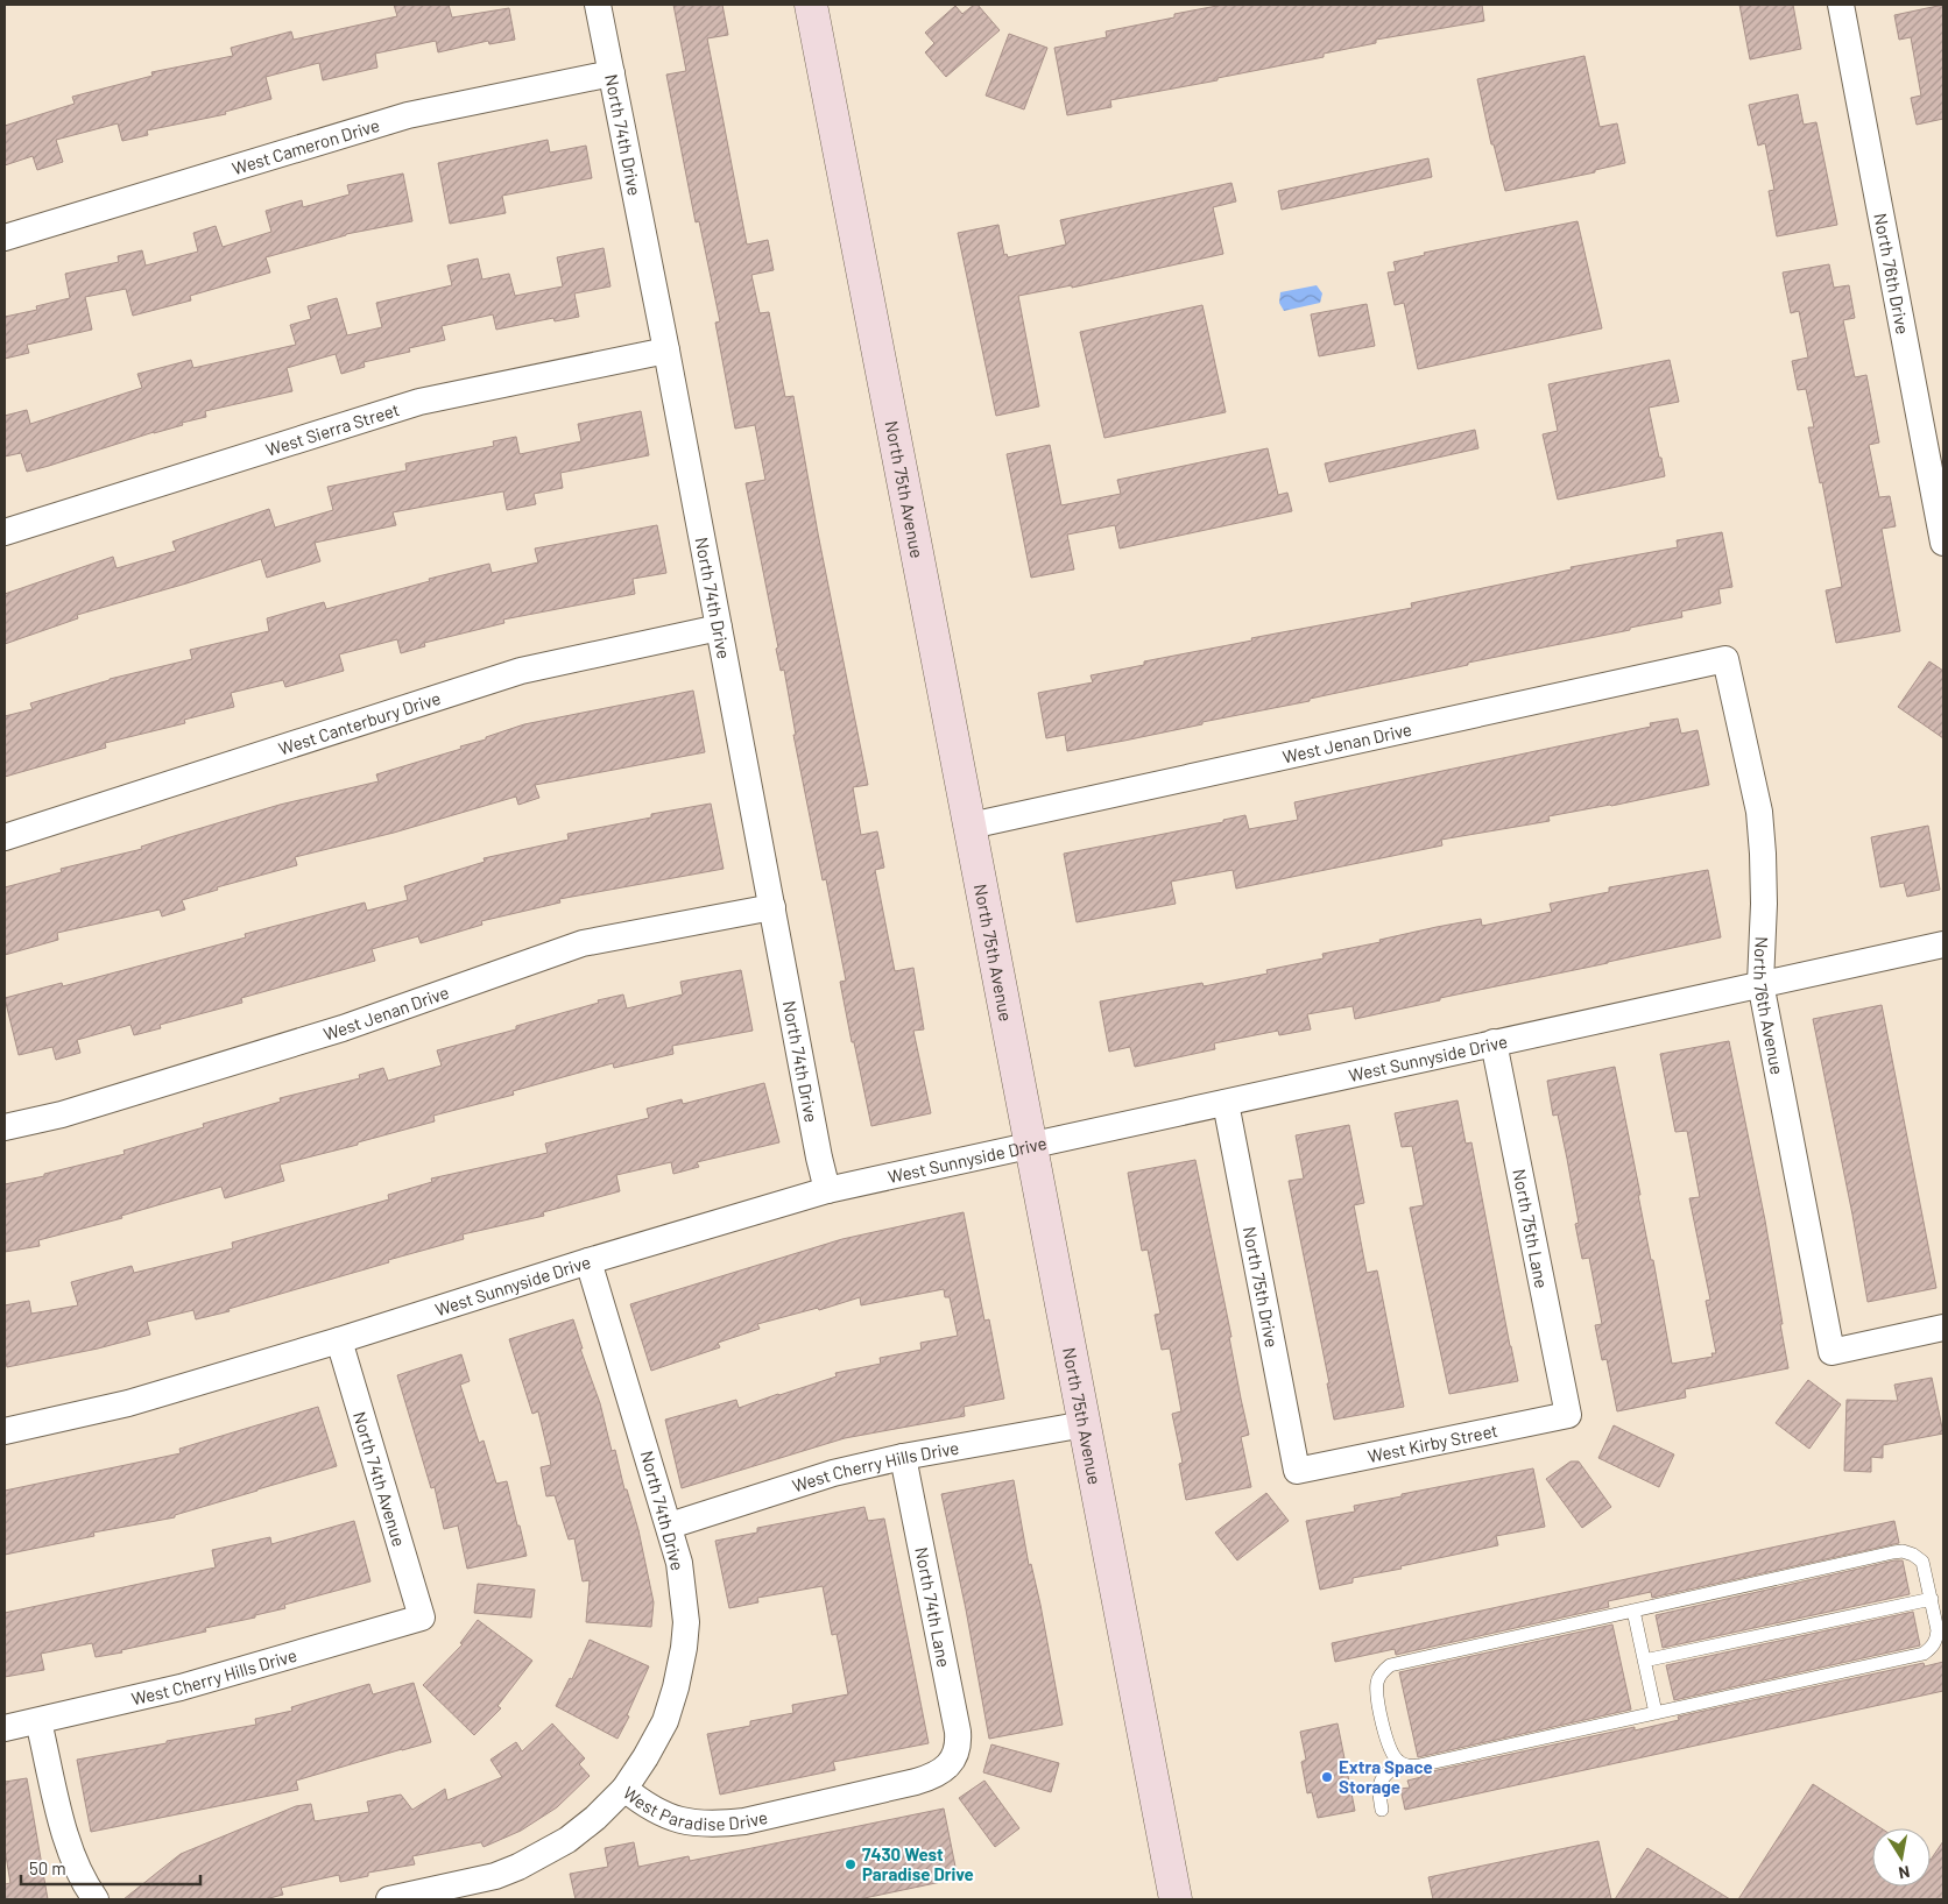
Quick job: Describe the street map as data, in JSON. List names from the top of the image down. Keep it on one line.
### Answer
{"streets":{"main road":["North 75th Avenue"],"street":["North 74th Drive","West Cameron Drive","North 76th Drive","West Sierra Street","West Canterbury Drive","West Jenan Drive","North 76th Avenue","West Sunnyside Drive","North 75th Lane","North 75th Drive","West Kirby Street","West Cherry Hills Drive","North 74th Avenue","North 74th Lane","West Paradise Drive"]},"crossings":[["North 74th Drive","West Cameron Drive"],["North 74th Drive","West Sierra Street"],["North 74th Drive","West Canterbury Drive"],["North 74th Drive","West Jenan Drive"],["North 74th Drive","West Sunnyside Drive"],["North 74th Drive","West Cherry Hills Drive"],["North 74th Drive","West Paradise Drive"],["North 75th Avenue","West Jenan Drive"],["North 75th Avenue","West Sunnyside Drive"],["North 75th Avenue","West Cherry Hills Drive"],["West Jenan Drive","North 76th Avenue"],["North 76th Avenue","West Sunnyside Drive"],["West Sunnyside Drive","North 75th Lane"],["West Sunnyside Drive","North 75th Drive"],["West Sunnyside Drive","North 74th Avenue"],["North 75th Lane","West Kirby Street"],["North 75th Drive","West Kirby Street"],["West Cherry Hills Drive","North 74th Avenue"],["West Cherry Hills Drive","North 74th Lane"],["North 74th Lane","West Paradise Drive"]],"places":["Extra Space Storage","7430 West Paradise Drive"],"scale_bar":"50 m","north":"bottom"}
